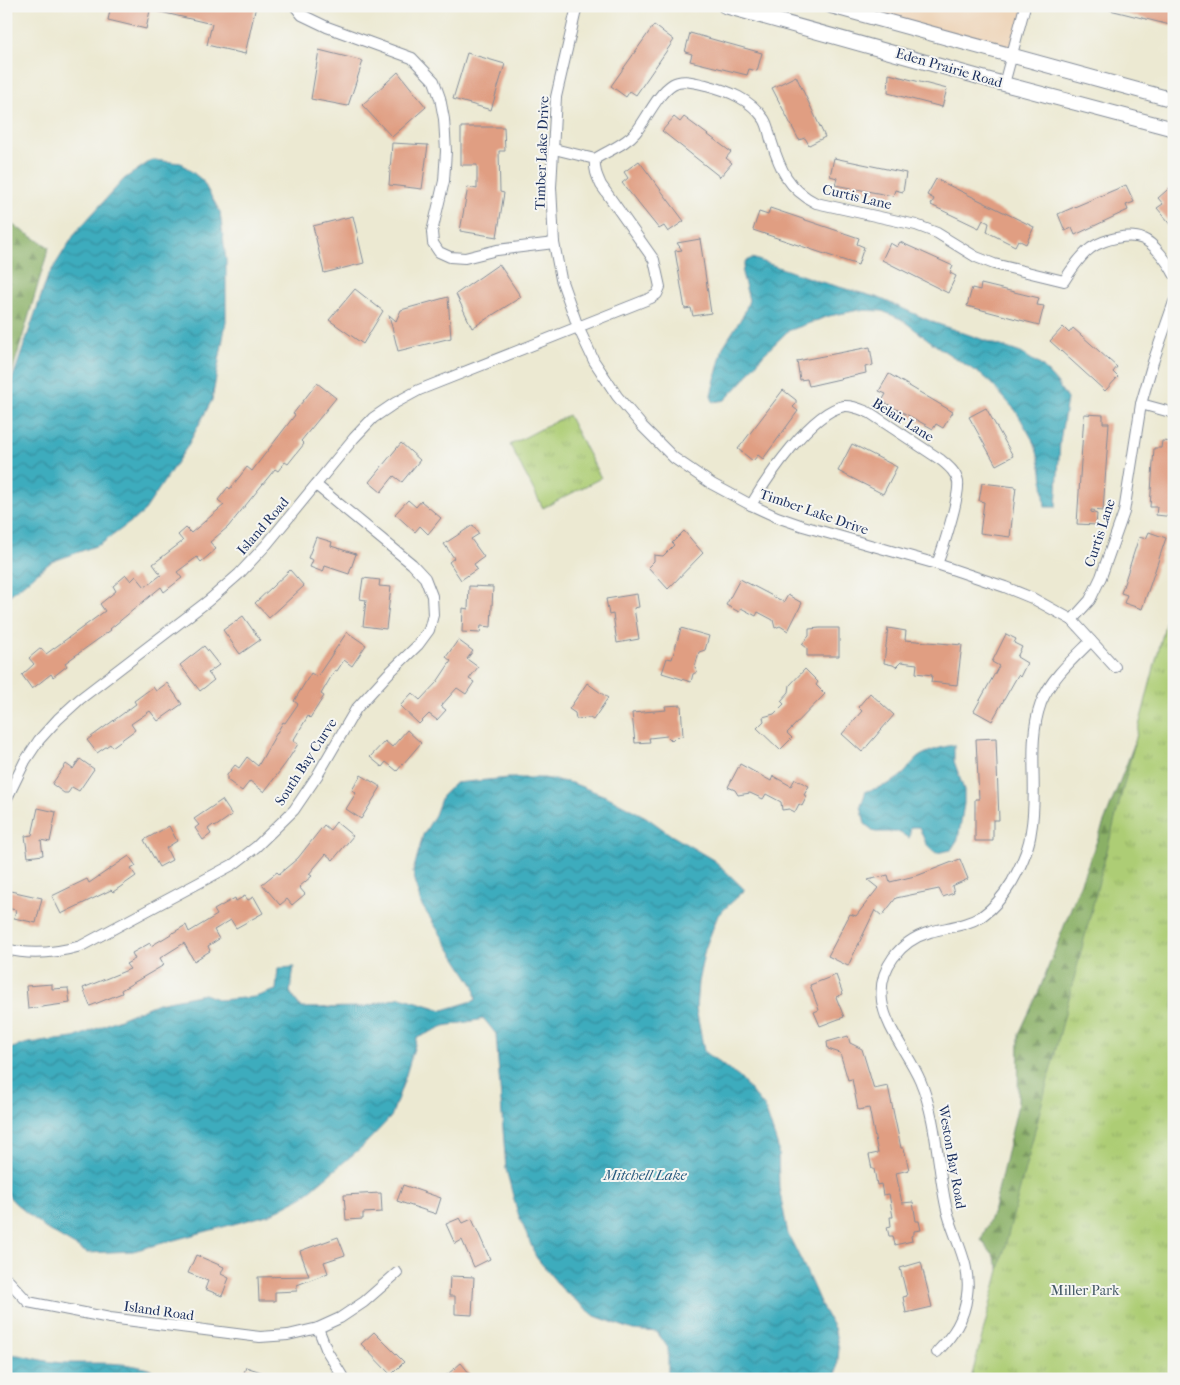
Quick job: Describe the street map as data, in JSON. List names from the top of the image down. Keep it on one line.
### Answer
{"streets":{"main road":["Eden Prairie Road"],"street":["Timber Lake Drive","Curtis Lane","Belair Lane","Island Road","South Bay Curve","Weston Bay Road"]},"crossings":[["Timber Lake Drive","Curtis Lane"],["Timber Lake Drive","Belair Lane"],["Timber Lake Drive","Island Road"],["Timber Lake Drive","Weston Bay Road"],["Curtis Lane","Island Road"],["Island Road","South Bay Curve"]],"water":["Mitchell Lake"],"parks":["Miller Park"]}
